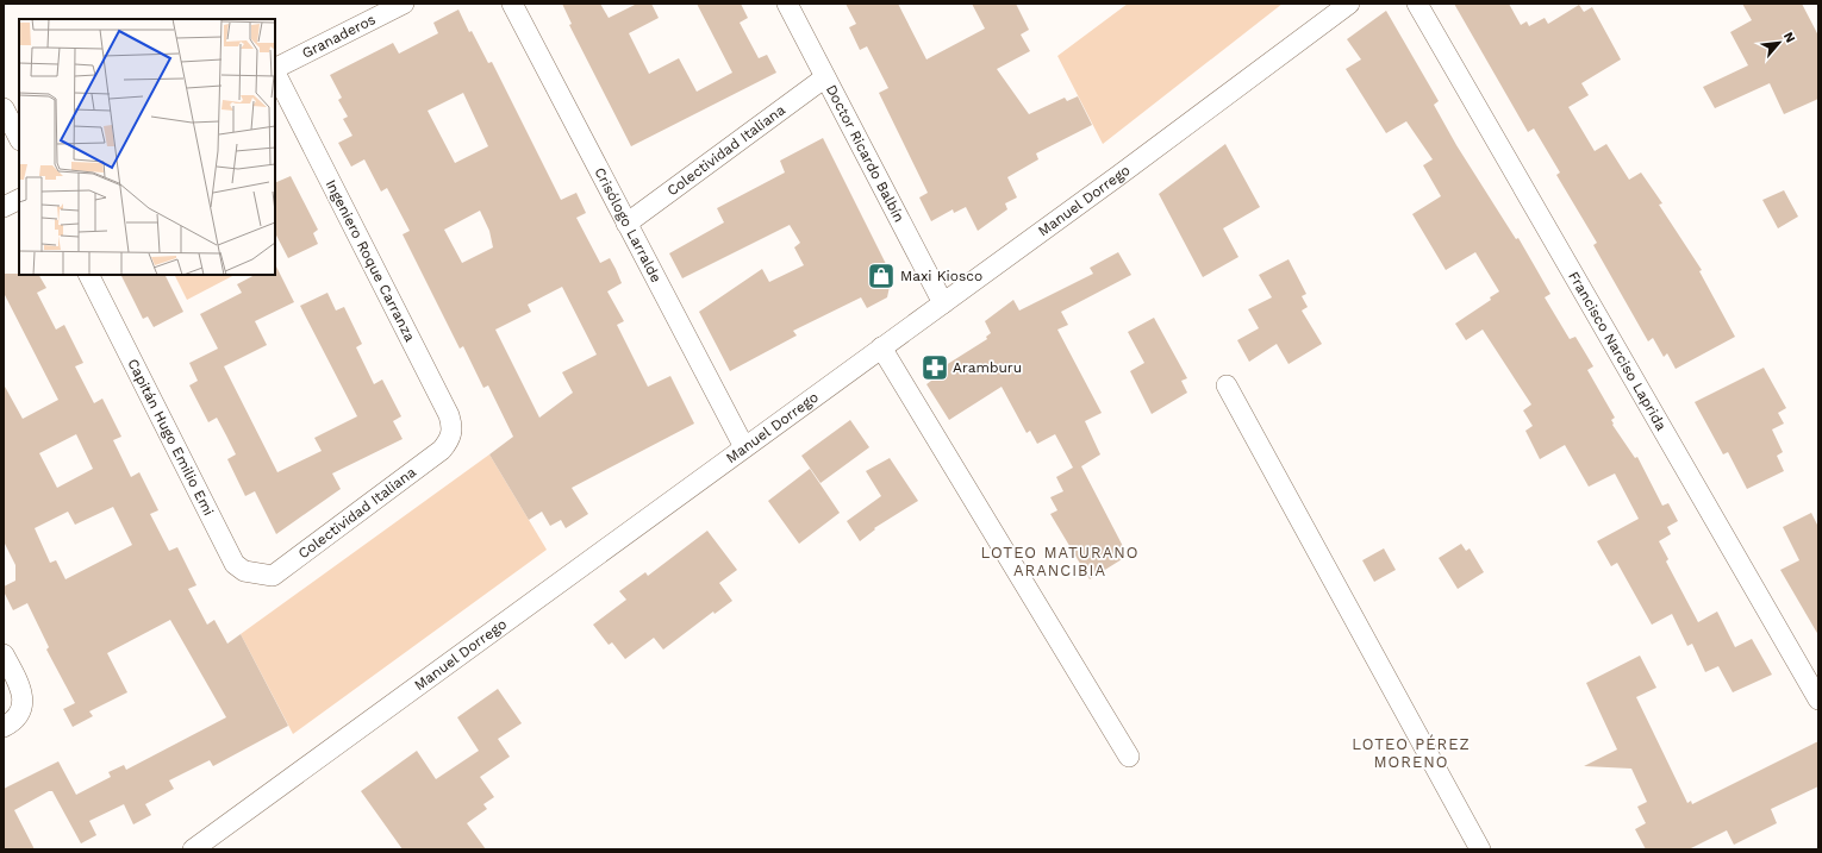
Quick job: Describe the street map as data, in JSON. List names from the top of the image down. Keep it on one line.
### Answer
{"streets":{"street":["Granaderos","Colectividad Italiana","Doctor Ricardo Balbín","Manuel Dorrego","Crisólogo Larralde","Ingeniero Roque Carranza","Francisco Narciso Laprida","Capitán Hugo Emilio Emi"]},"crossings":[["Colectividad Italiana","Doctor Ricardo Balbín"],["Colectividad Italiana","Crisólogo Larralde"],["Colectividad Italiana","Ingeniero Roque Carranza"],["Colectividad Italiana","Capitán Hugo Emilio Emi"],["Doctor Ricardo Balbín","Manuel Dorrego"],["Manuel Dorrego","Crisólogo Larralde"]],"districts":["LOTEO MATURANO ARANCIBIA","LOTEO PÉREZ MORENO"],"places":{"shop":["Maxi Kiosco"],"pharmacy":["Aramburu"]},"north":"top right"}
